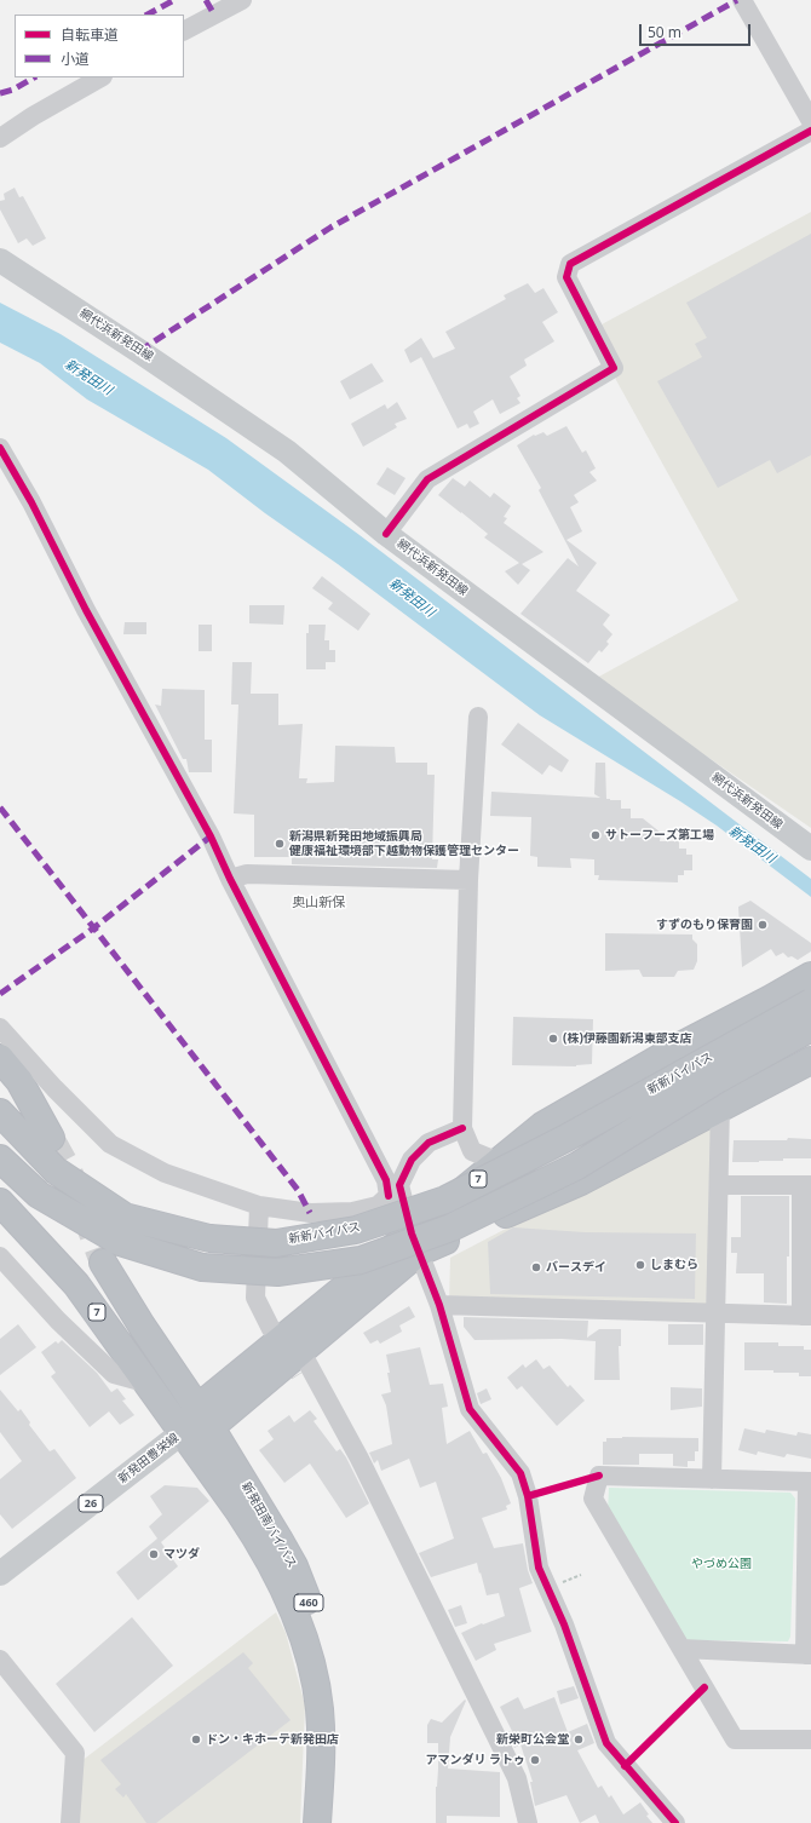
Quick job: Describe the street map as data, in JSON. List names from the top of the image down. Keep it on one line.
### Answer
{"streets":{"highway":["新新バイパス","7","新発田南バイパス","460"],"main road":["網代浜新発田線","新発田豊栄線","26"]},"crossings":[["7","新発田豊栄線"],["7","新発田南バイパス"],["新発田豊栄線","新発田南バイパス"]],"districts":["奥山新保"],"water":["新発田川"],"parks":["やづめ公園"],"places":["サトーフーズ第工場","新潟県新発田地域振興局 健康福祉環境部下越動物保護管理センター","すずのもり保育園","(株)伊藤園新潟東部支店","しまむら","バースデイ","マツダ","ドン・キホーテ新発田店","新栄町公会堂","アマンダリ ラトゥ"],"legend":["自転車道","小道"],"scale_bar":"50 m"}
